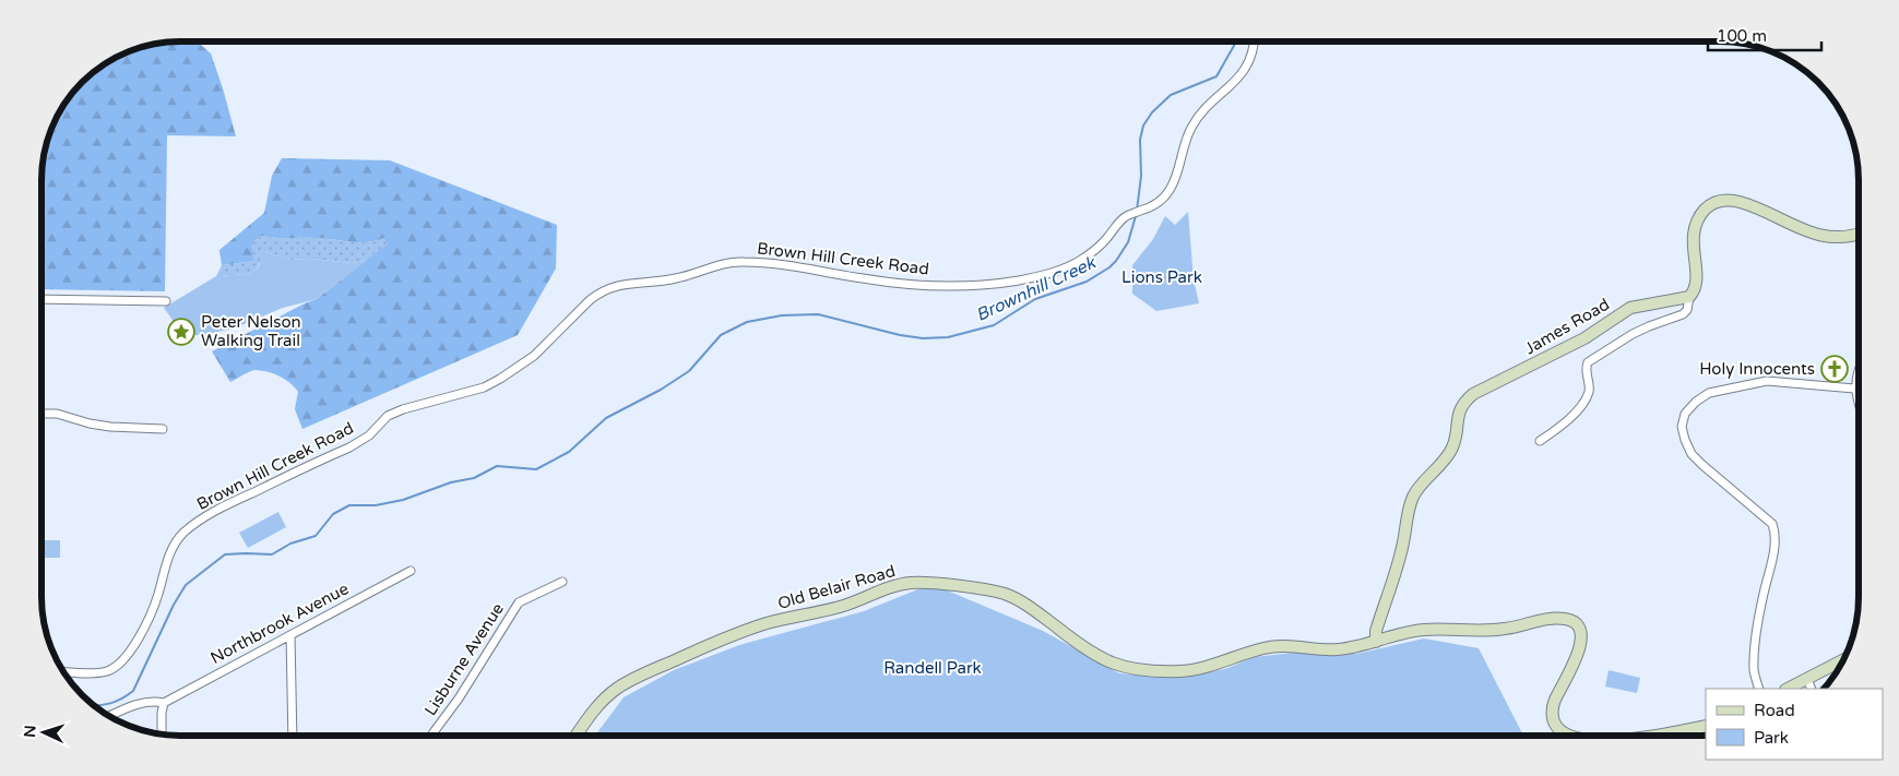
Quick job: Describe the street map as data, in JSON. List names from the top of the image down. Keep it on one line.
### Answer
{"streets":{"main road":["James Road","Old Belair Road"],"street":["Brown Hill Creek Road","Northbrook Avenue","Lisburne Avenue"]},"crossings":[["James Road","Old Belair Road"]],"water":["Brownhill Creek"],"parks":["Lions Park","Randell Park"],"places":{"place":["Peter Nelson Walking Trail"],"church":["Holy Innocents"]},"legend":["Road","Park"],"scale_bar":"100 m","north":"left"}
